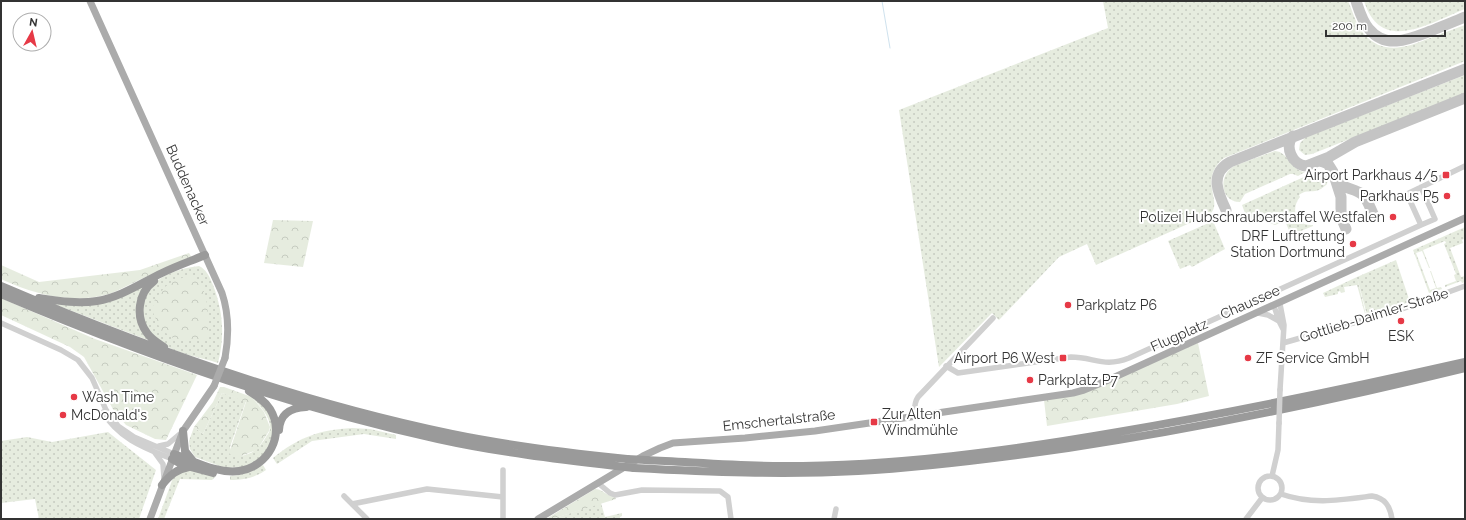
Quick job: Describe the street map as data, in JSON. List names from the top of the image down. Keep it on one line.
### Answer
{"streets":{"main road":["Buddenacker","Chaussee","Emschertalstraße"],"street":["Gottlieb-Daimler-Straße","Flugplatz"]},"crossings":[["Chaussee","Emschertalstraße"]],"places":{"transit":["Airport Parkhaus 4/5","Airport P6 West","Zur Alten Windmühle"],"other":["Parkhaus P5","Polizei Hubschrauberstaffel Westfalen","DRF Luftrettung Station Dortmund","Parkplatz P6","ESK","ZF Service GmbH","Parkplatz P7","Wash Time","McDonald's"]},"scale_bar":"200 m","north":"top"}
